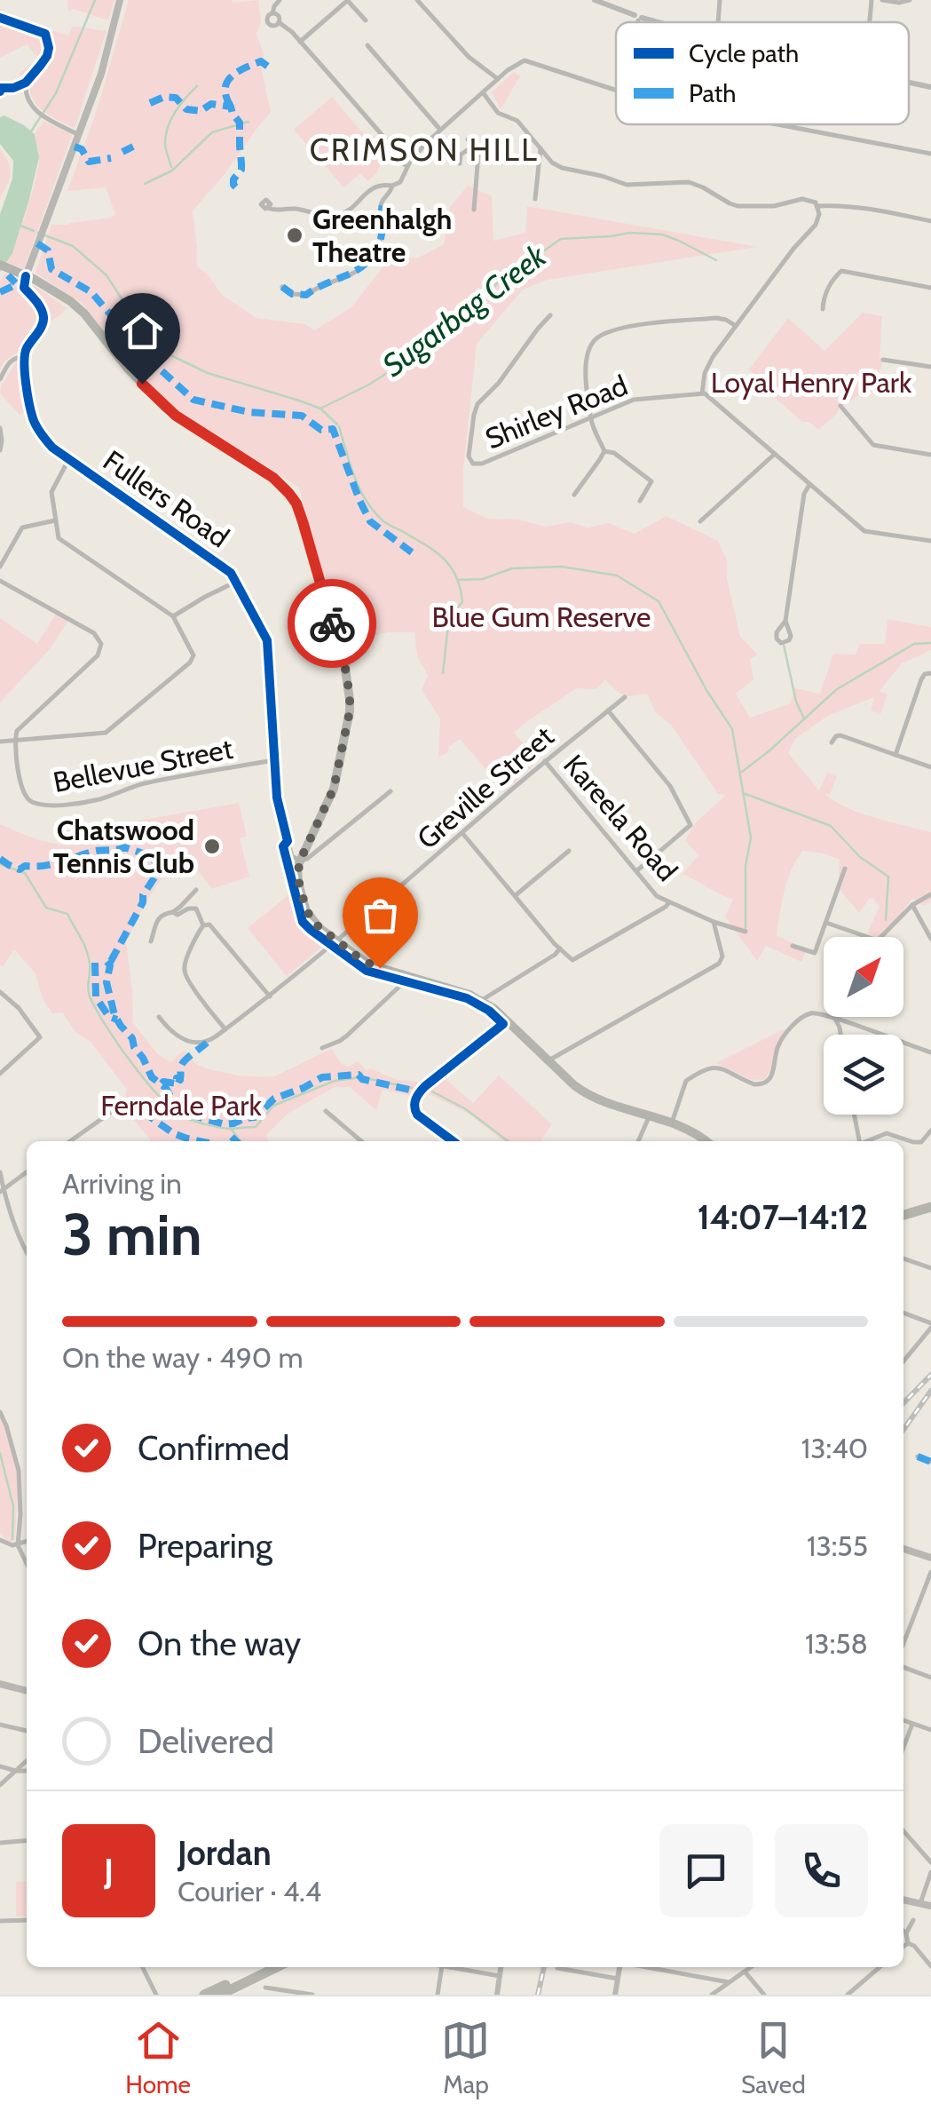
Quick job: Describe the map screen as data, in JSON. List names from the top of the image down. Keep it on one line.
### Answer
{"streets":{"main road":["Fullers Road"],"street":["Shirley Road","Bellevue Street","Greville Street","Kareela Road"]},"crossings":[["Fullers Road","Bellevue Street"],["Fullers Road","Greville Street"],["Greville Street","Kareela Road"]],"districts":["CRIMSON HILL"],"water":["Sugarbag Creek"],"parks":["Loyal Henry Park","Blue Gum Reserve","Ferndale Park"],"places":["Greenhalgh Theatre","Chatswood Tennis Club"],"legend":["Cycle path","Path"],"north":"top right","page":{"heading":["3 min","Arriving in","14:07–14:12"],"panel":["Jordan","Courier · 4.4"],"bar":"On the way · 490 m","list":[["Confirmed","13:40"],["Preparing","13:55"],["On the way","13:58"],"Delivered"],"round":"J","tabs":["Home","Map","Saved"]}}
